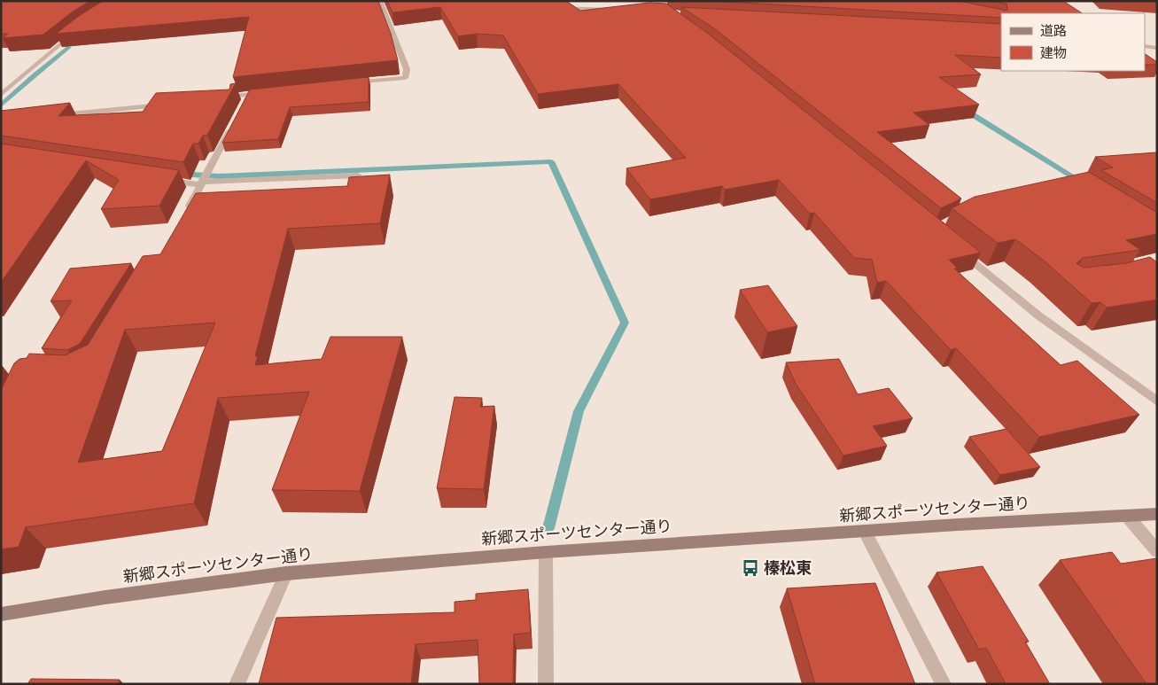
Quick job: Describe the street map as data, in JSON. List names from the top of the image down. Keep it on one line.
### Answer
{"streets":{"street":["新郷スポーツセンター通り"]},"places":{"bus stop":["榛松東"]},"legend":["道路","建物"]}
